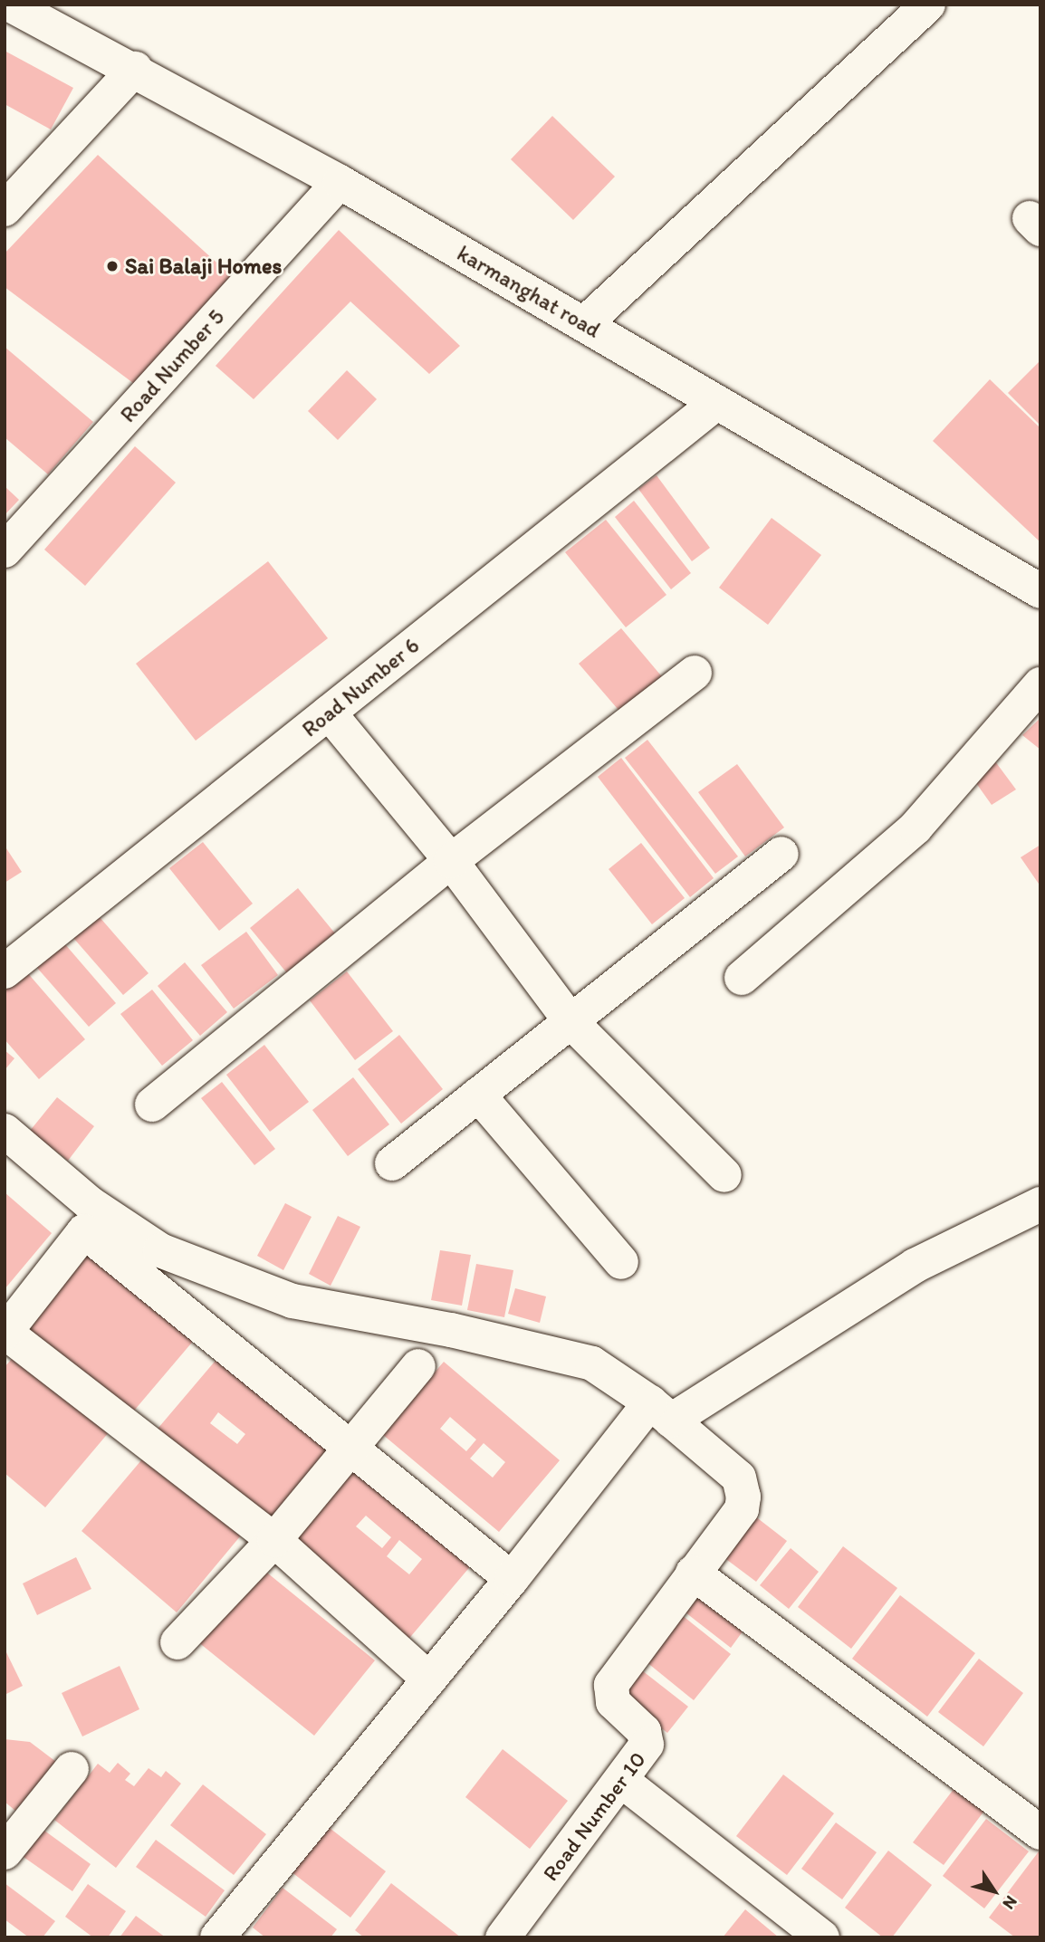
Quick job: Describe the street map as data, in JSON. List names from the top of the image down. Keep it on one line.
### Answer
{"streets":{"street":["karmanghat road","Road Number 5","Road Number 6","Road Number 10"]},"crossings":[["karmanghat road","Road Number 5"],["karmanghat road","Road Number 6"]],"places":["Sai Balaji Homes"],"north":"bottom right"}
